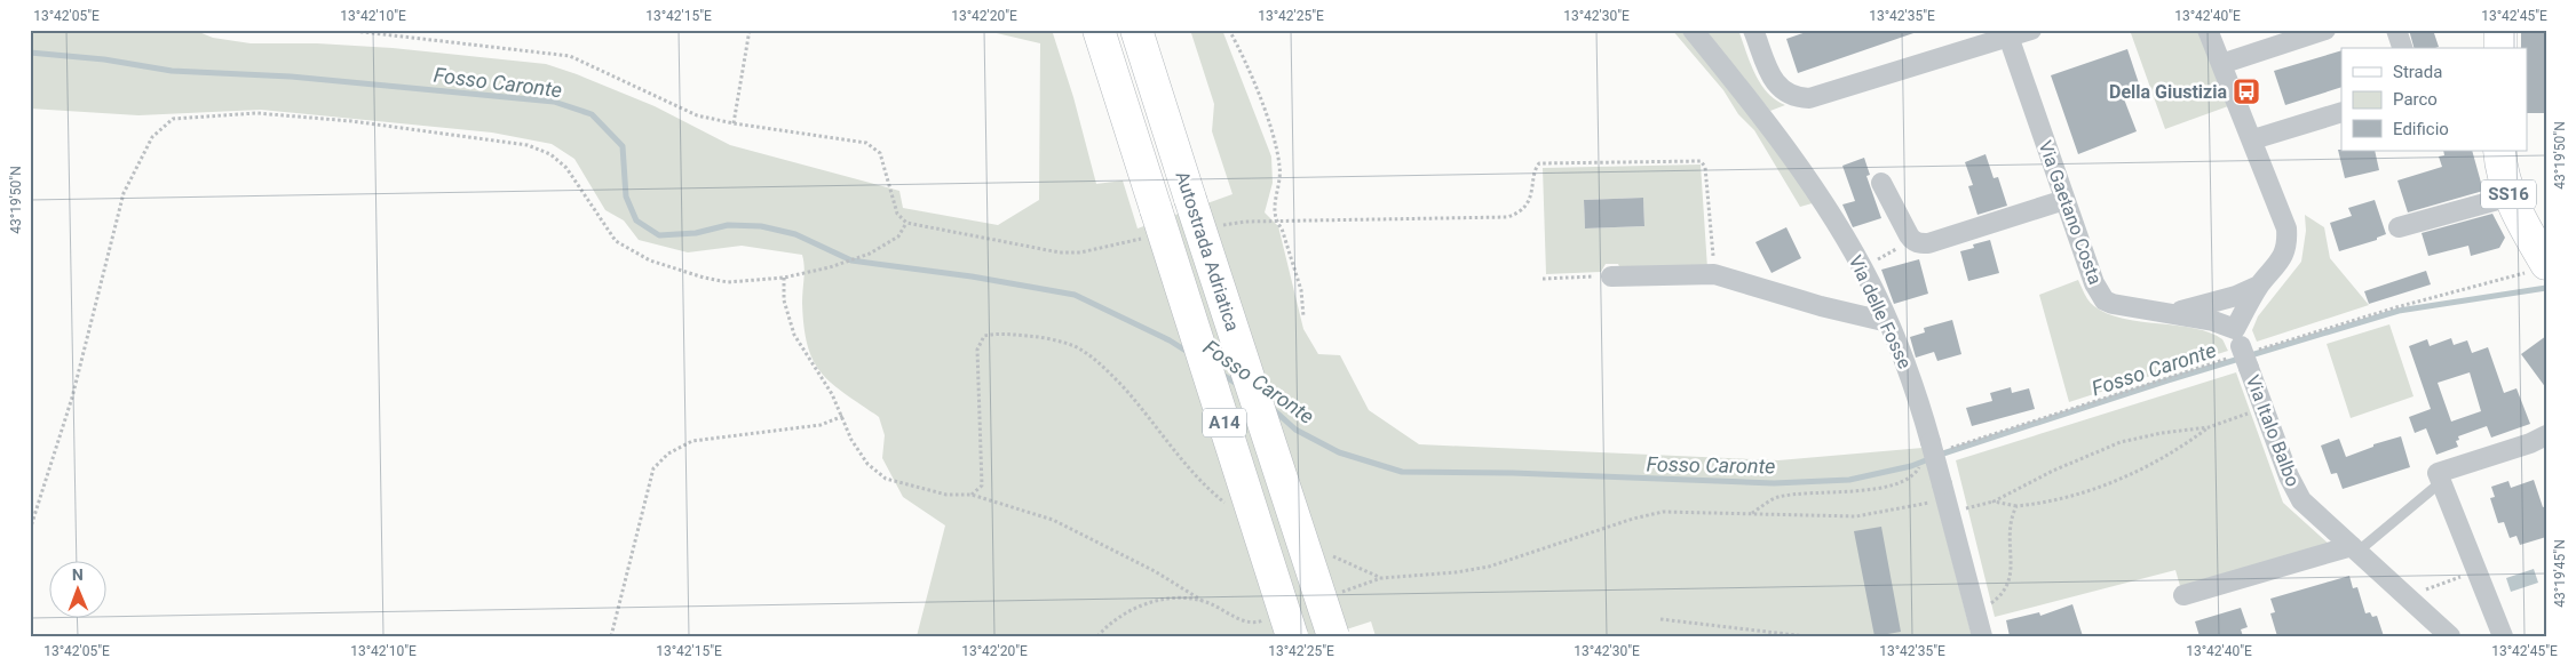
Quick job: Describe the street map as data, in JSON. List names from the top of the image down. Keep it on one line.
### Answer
{"streets":{"main road":["SS16","Autostrada Adriatica","A14"],"street":["Via Gaetano Costa","Via delle Fosse","Via Italo Balbo"]},"crossings":[["Via Gaetano Costa","Via Italo Balbo"]],"water":["Fosso Caronte"],"places":{"bus stop":["Della Giustizia"]},"legend":["Strada","Parco","Edificio"],"north":"top","coordinates":["13°42'05\"E","13°42'10\"E","13°42'15\"E","13°42'20\"E","13°42'25\"E","13°42'30\"E","13°42'35\"E","13°42'40\"E","13°42'45\"E","43°19'50\"N","43°19'45\"N"]}
